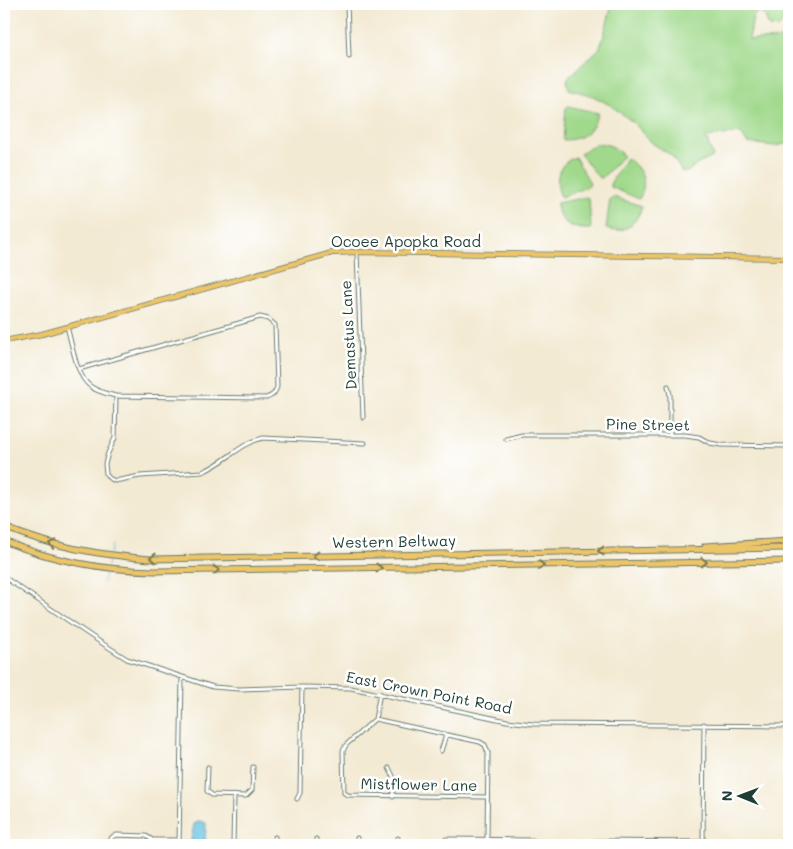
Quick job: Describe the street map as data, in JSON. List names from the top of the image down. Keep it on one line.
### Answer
{"streets":{"highway":["Western Beltway"],"main road":["Ocoee Apopka Road"],"street":["Demastus Lane","Pine Street","East Crown Point Road","Mistflower Lane"]},"crossings":[["Ocoee Apopka Road","Demastus Lane"]],"north":"left"}
